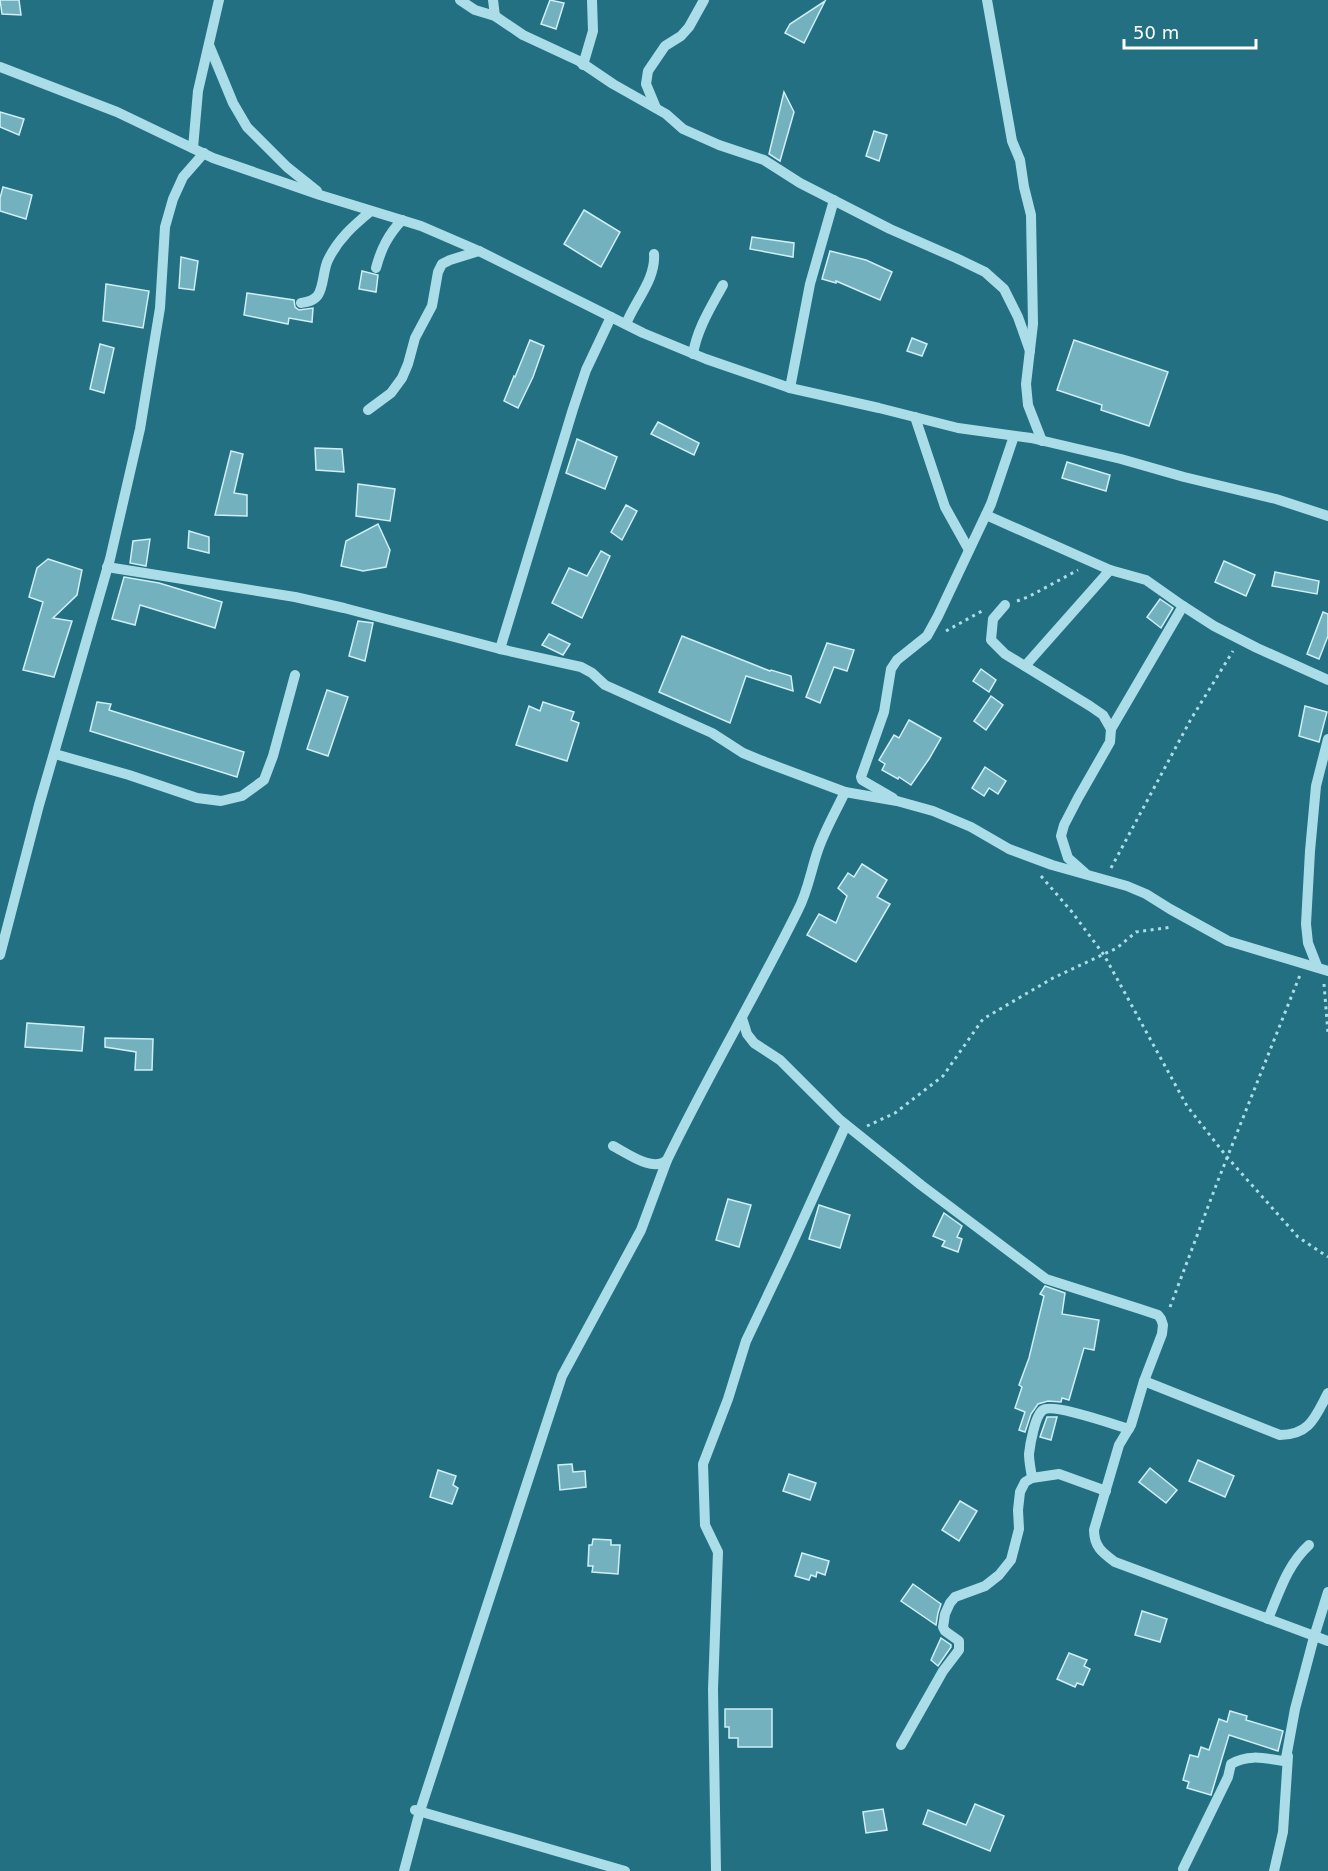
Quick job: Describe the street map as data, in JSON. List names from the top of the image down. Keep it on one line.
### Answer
{"scale_bar":"50 m"}
